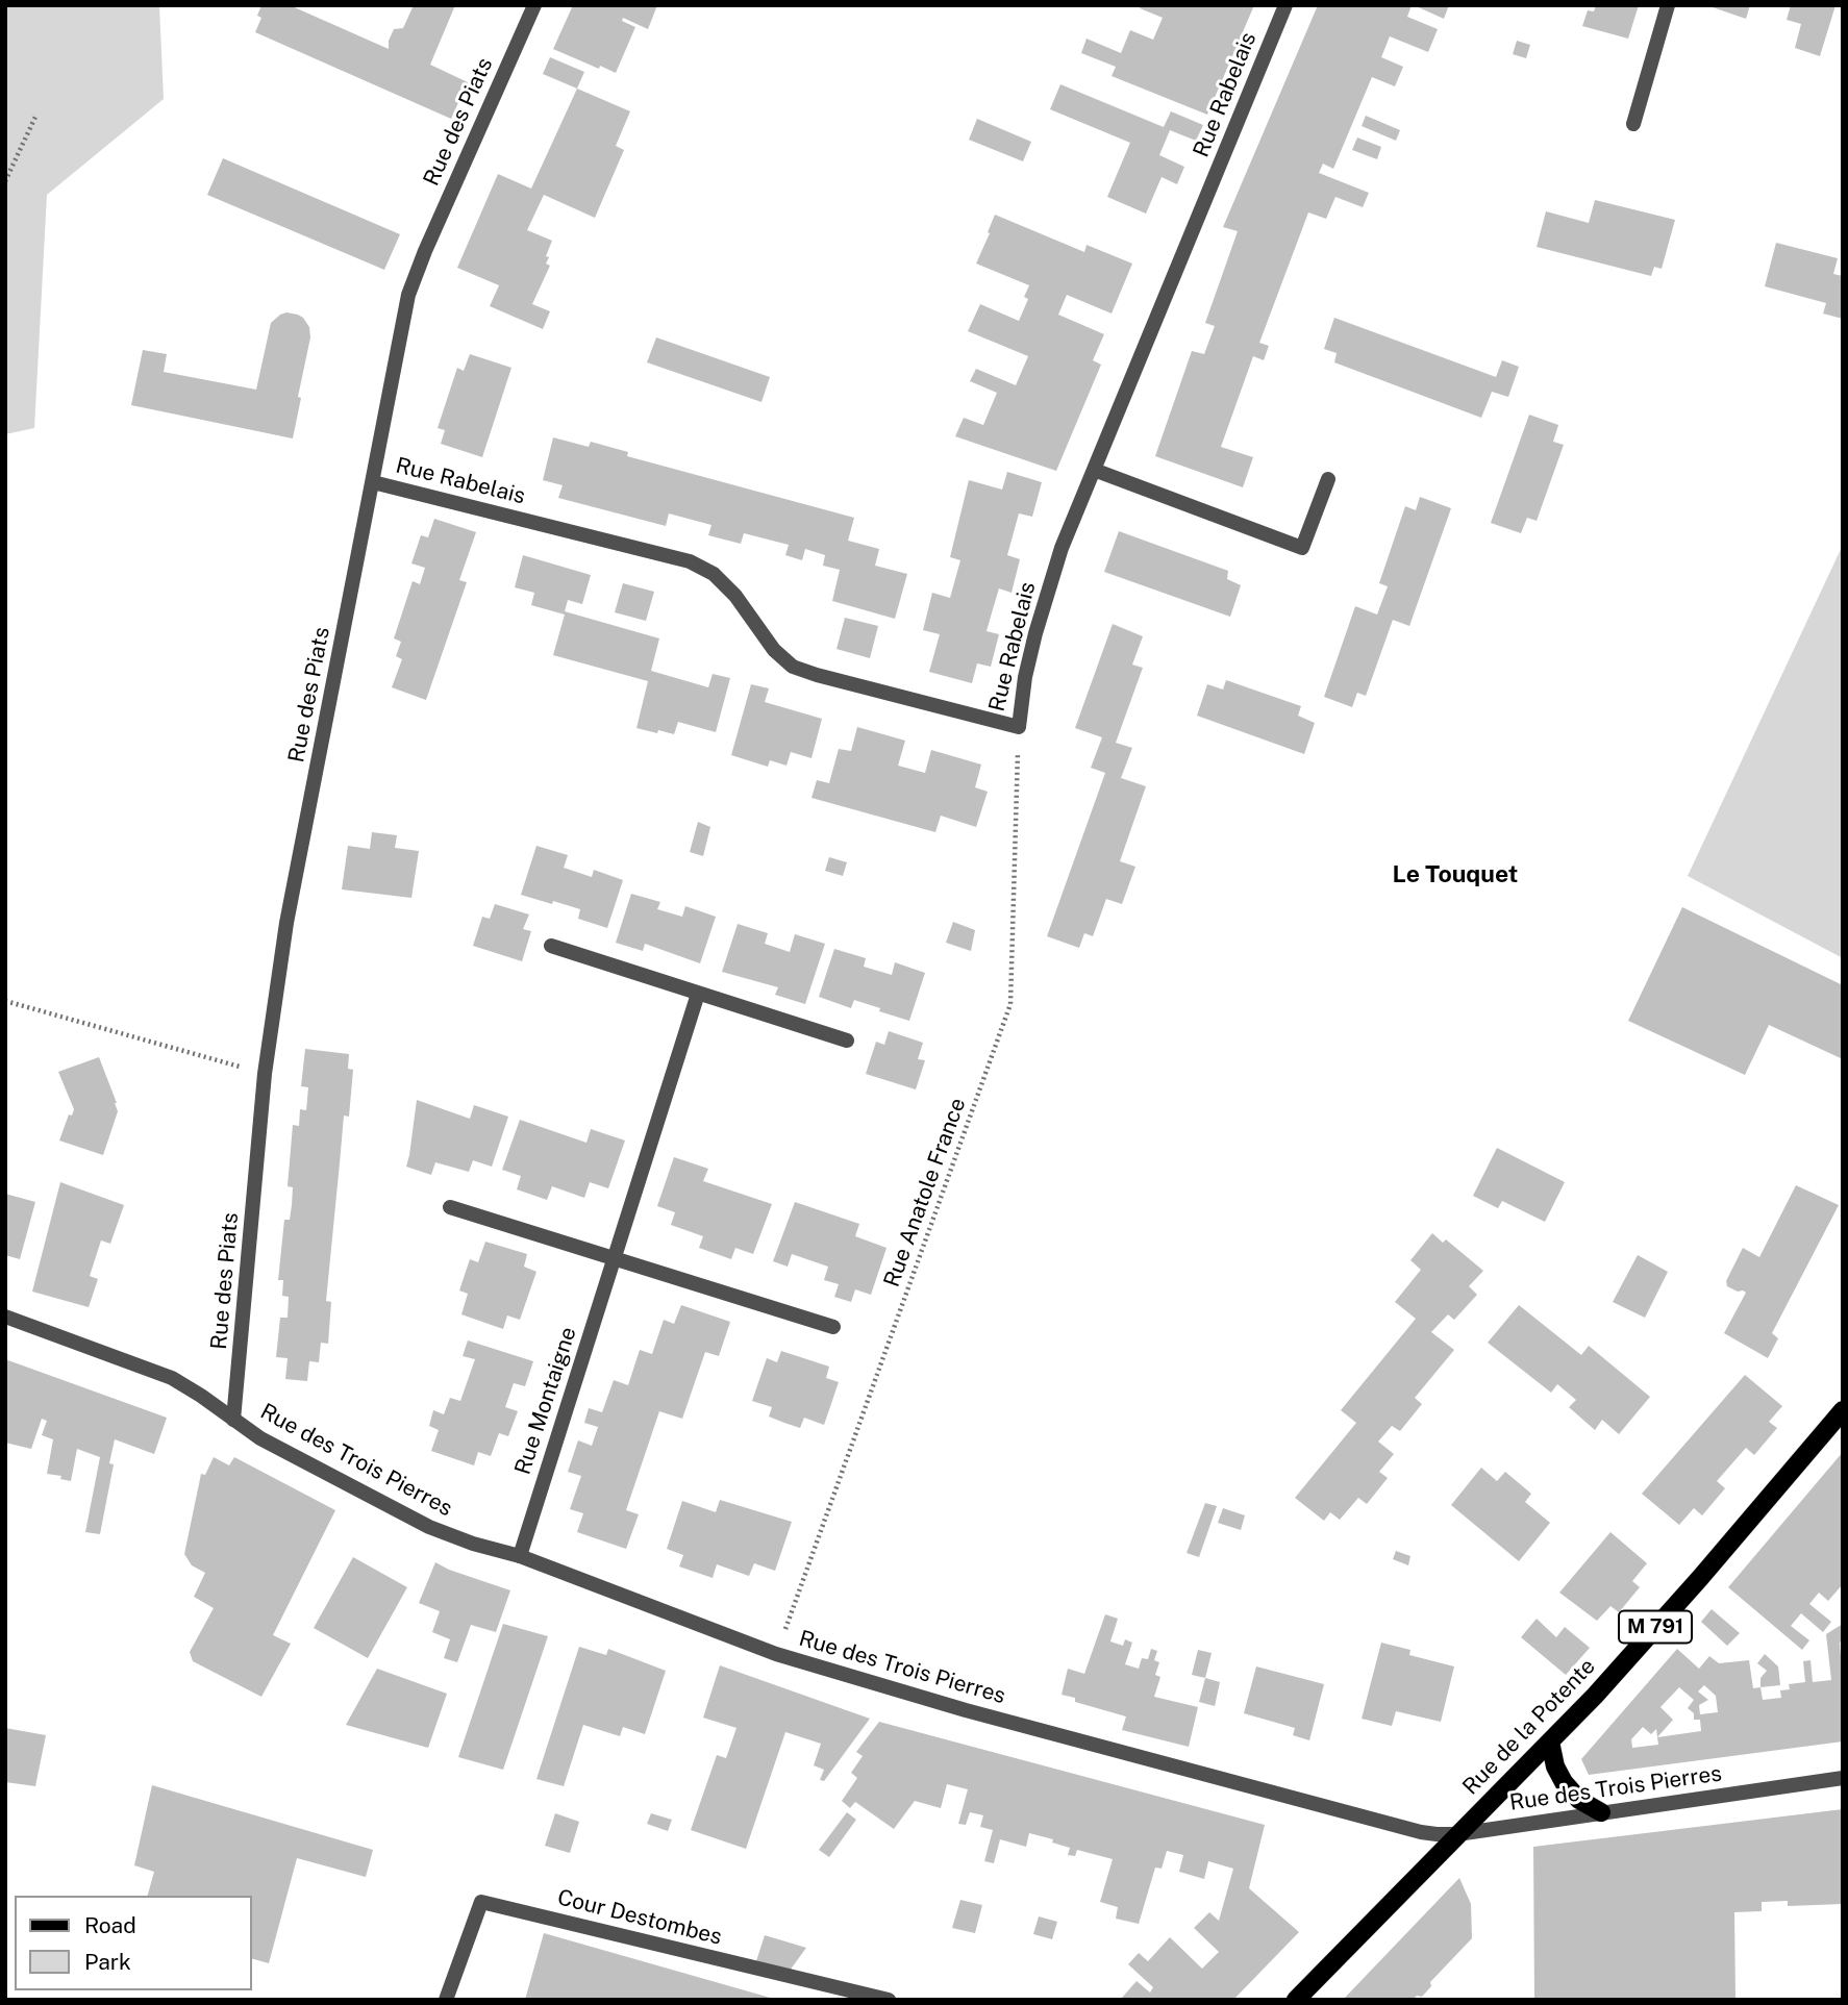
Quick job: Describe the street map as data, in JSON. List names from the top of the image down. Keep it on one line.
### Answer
{"streets":{"main road":["M 791","Rue de la Potente"],"street":["Rue Rabelais","Rue des Piats","Rue Montaigne","Rue des Trois Pierres","Cour Destombes"],"path":["Rue Anatole France"]},"crossings":[["Rue Rabelais","Rue des Piats"],["Rue Rabelais","Rue Anatole France"],["Rue des Piats","Rue des Trois Pierres"],["Rue Anatole France","Rue des Trois Pierres"],["Rue Montaigne","Rue des Trois Pierres"],["Rue des Trois Pierres","Rue de la Potente"]],"districts":["Le Touquet"],"legend":["Road","Park"]}
